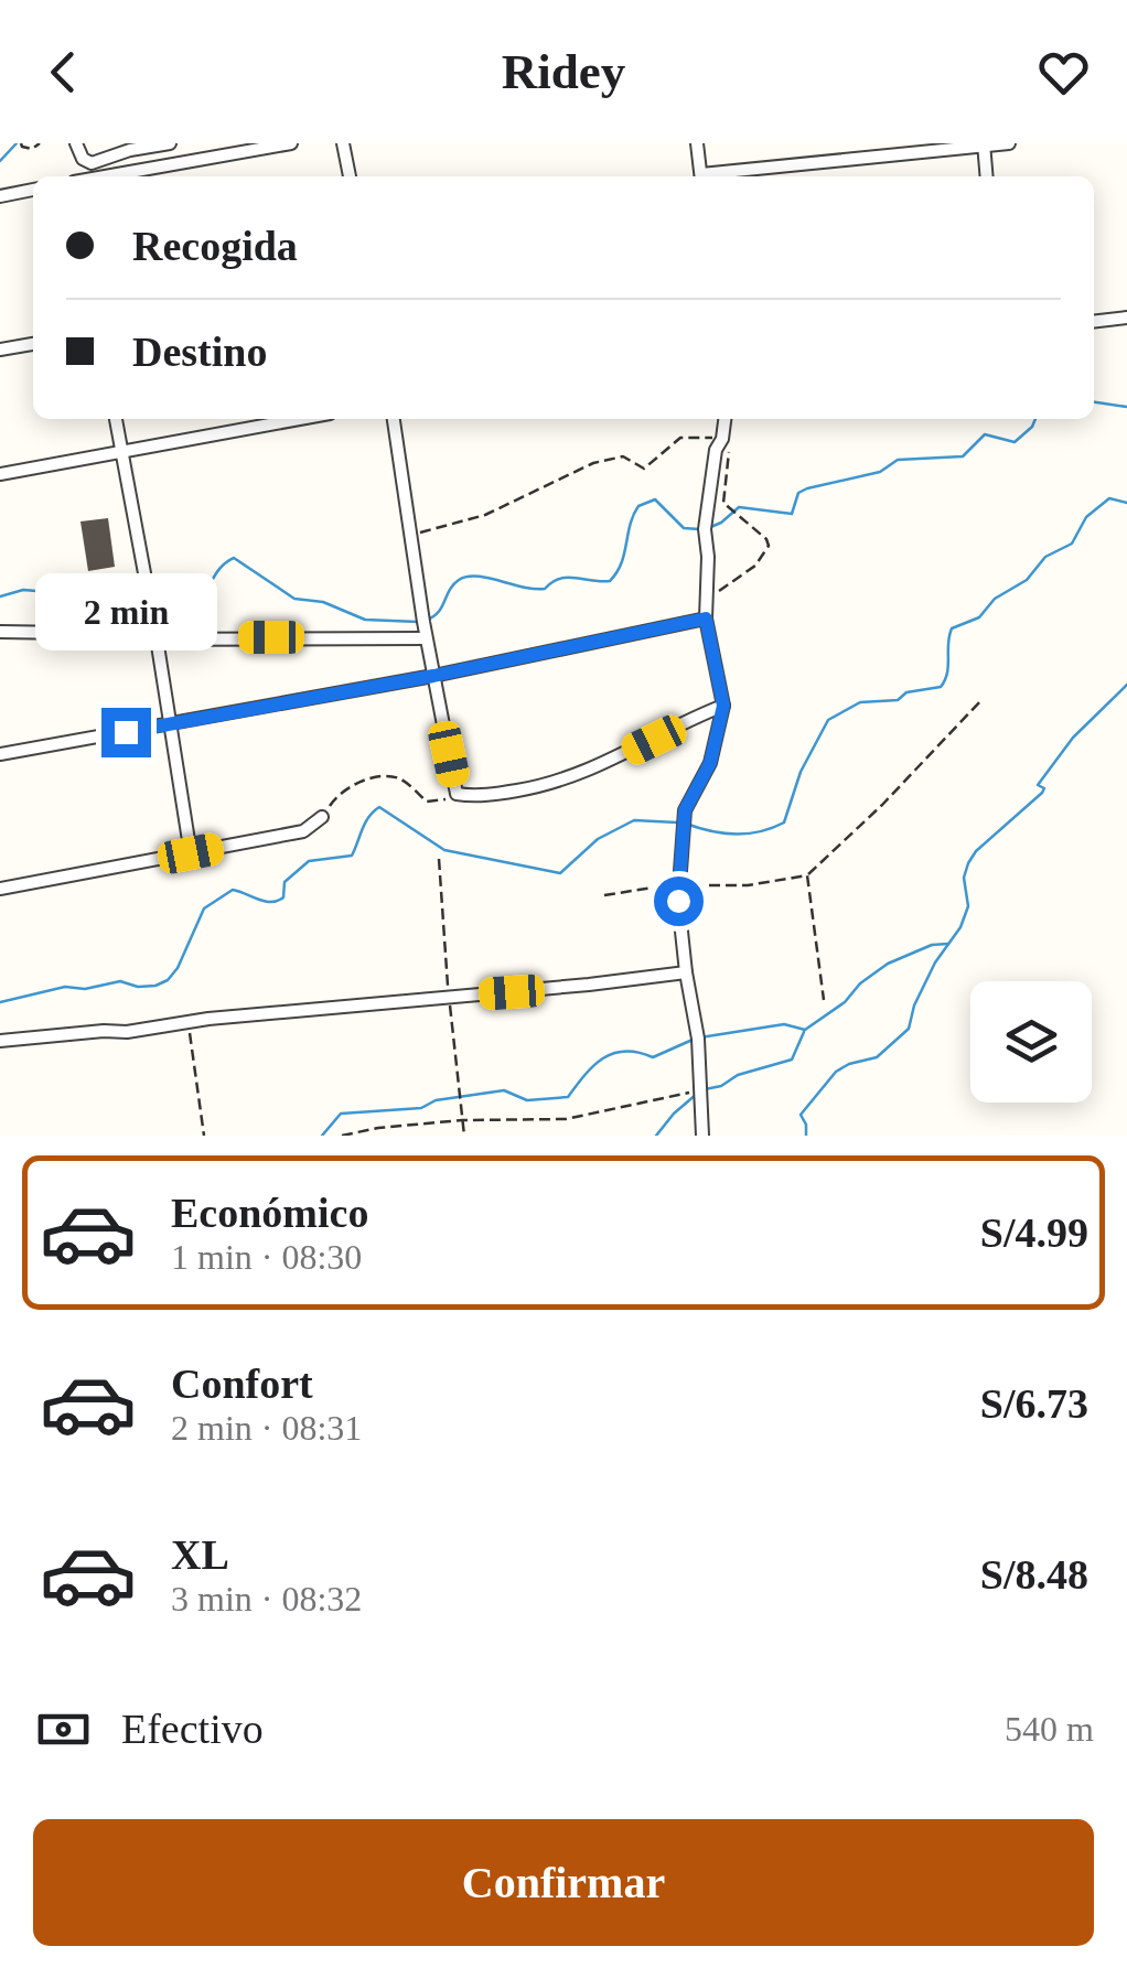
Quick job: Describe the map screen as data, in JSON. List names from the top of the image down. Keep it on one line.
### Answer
{"page":{"header":"Ridey","banner":["Recogida","Destino"],"bubble":"2 min","list":[{"name":"Económico","note":"1 min · 08:30","value":"S/4.99"},{"name":"Confort","note":"2 min · 08:31","value":"S/6.73"},{"name":"XL","note":"3 min · 08:32","value":"S/8.48"}],"pay":["Efectivo","540 m"],"buttons":"Confirmar"}}
